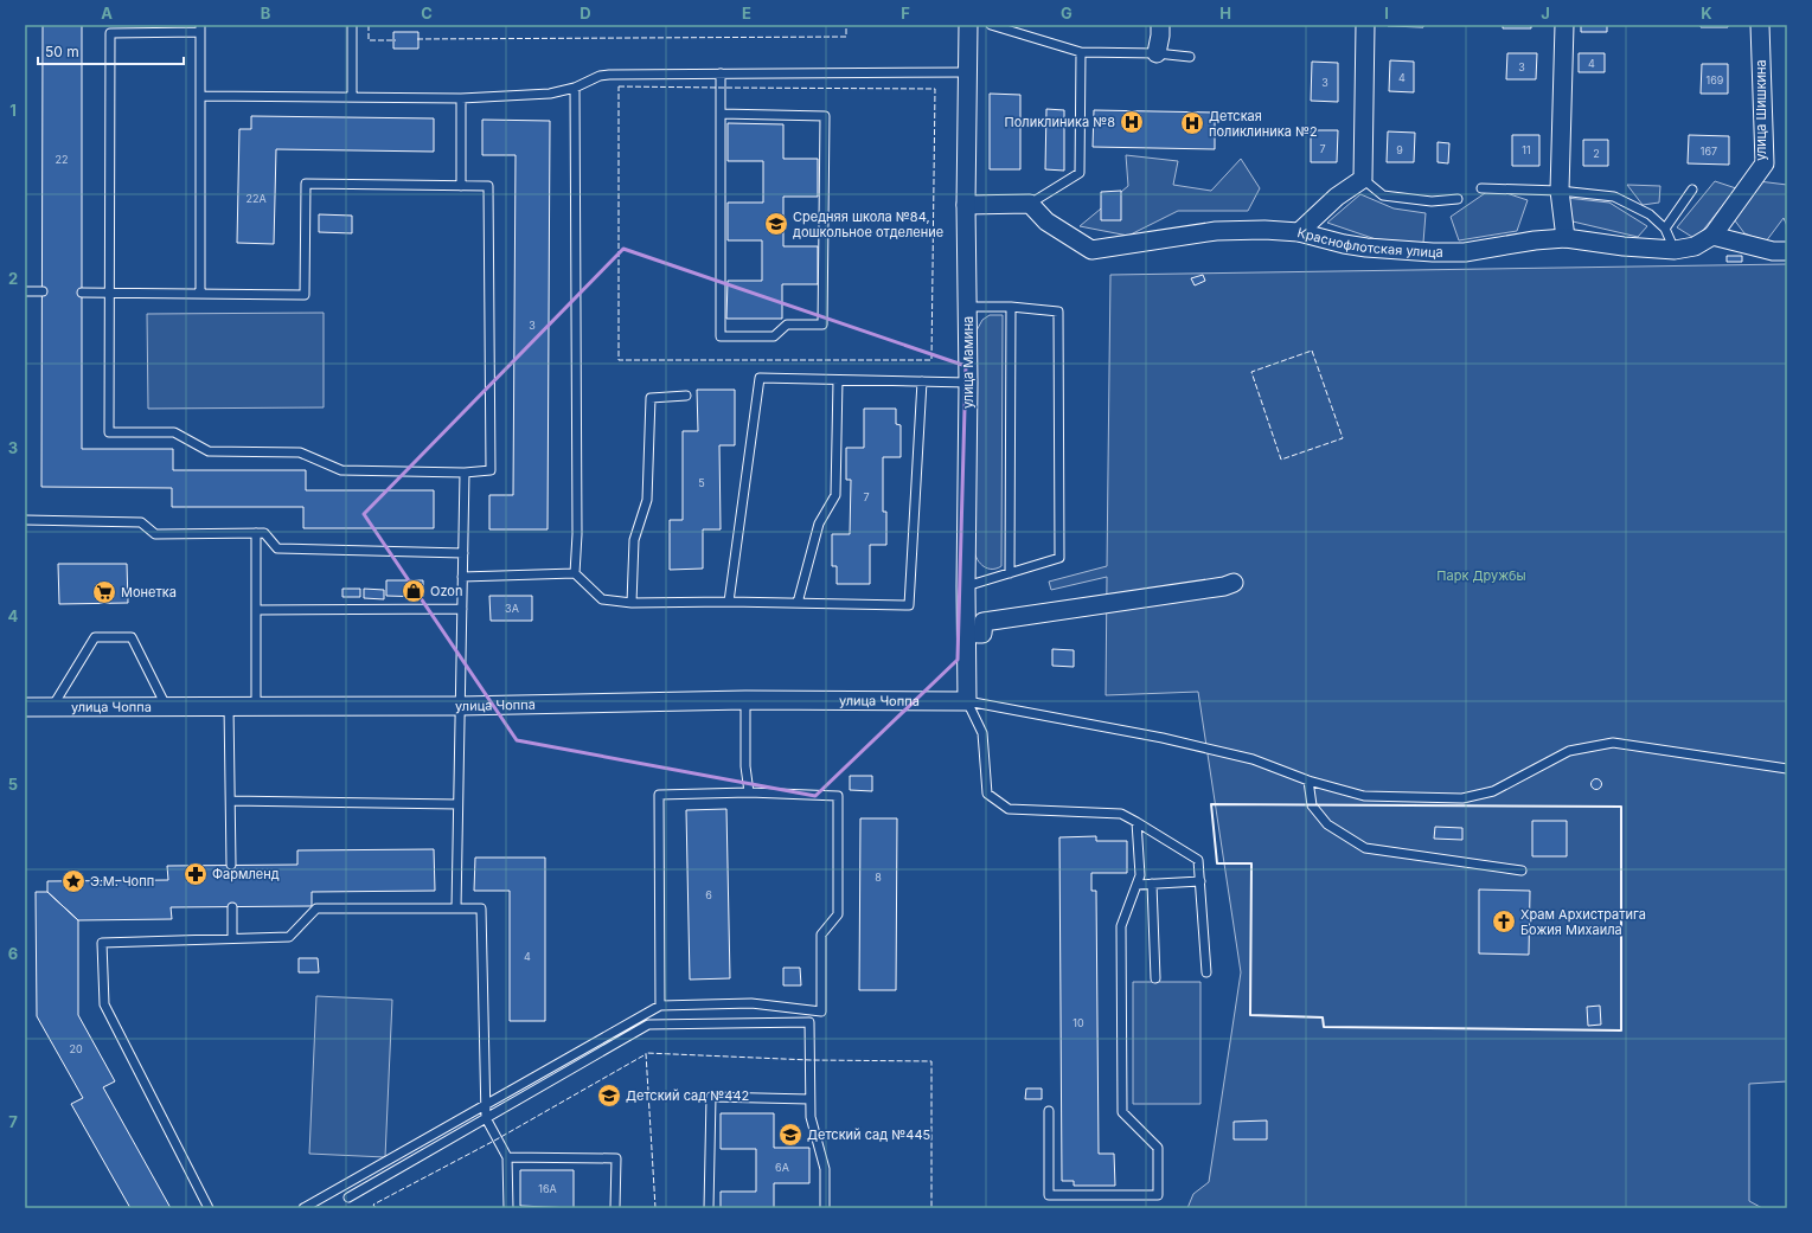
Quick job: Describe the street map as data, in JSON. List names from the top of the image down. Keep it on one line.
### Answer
{"streets":{"street":["улица Шишкина","Краснофлотская улица","улица Мамина","улица Чоппа"]},"crossings":[["улица Шишкина","Краснофлотская улица"],["улица Мамина","улица Чоппа"]],"parks":["Парк Дружбы"],"places":{"hospital":["Поликлиника №8","Детская поликлиника №2"],"school or university":["Средняя школа №84, дошкольное отделение","Детский сад №442","Детский сад №445"],"shop":["Ozon"],"supermarket":["Монетка"],"pharmacy":["Фармленд"],"place":["Э.М. Чопп"],"church":["Храм Архистратига Божия Михаила"]},"house_numbers":["4","3","4","169","3","7","9","11","167","2","22","22А","3","5","7","3А","8","6","4","10","20","6А","16А"],"scale_bar":"50 m","grid":{"columns":["A","B","C","D","E","F","G","H","I","J","K"],"rows":["1","2","3","4","5","6","7"]}}
